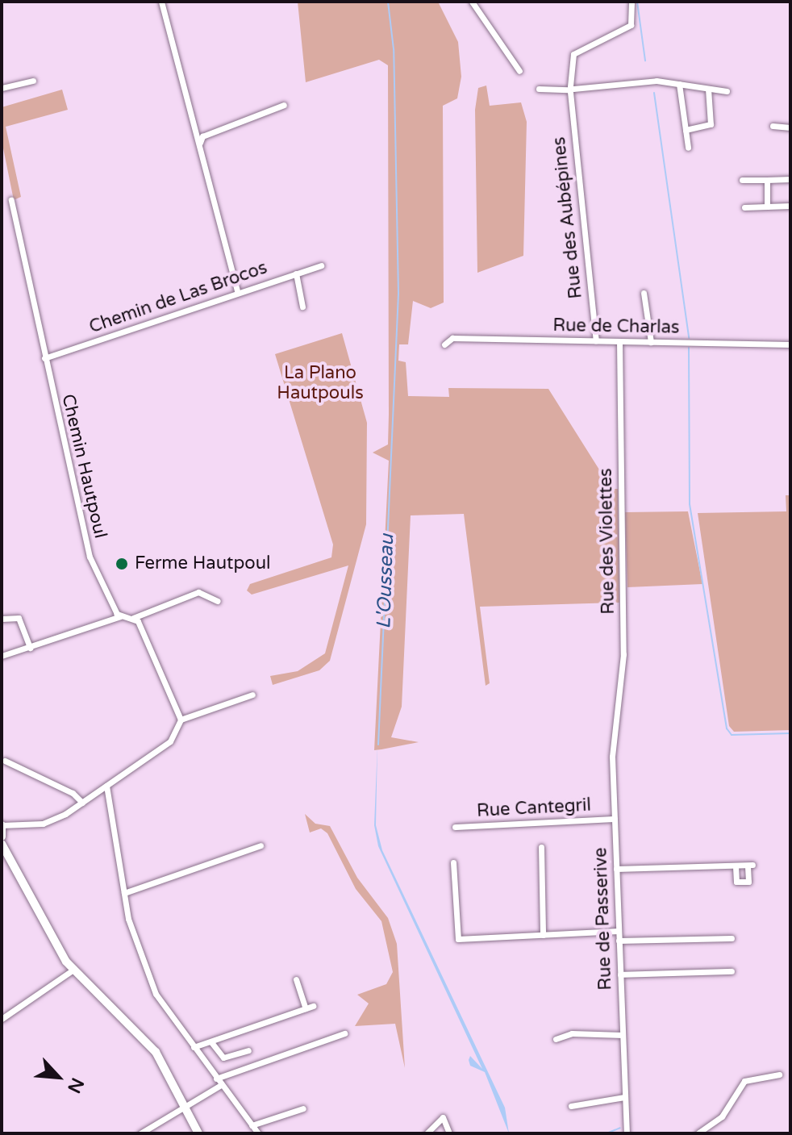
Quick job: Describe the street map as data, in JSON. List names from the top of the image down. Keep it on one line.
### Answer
{"streets":{"street":["Rue des Aubépines","Chemin de Las Brocos","Rue de Charlas","Chemin Hautpoul","Rue des Violettes","Rue Cantegril","Rue de Passerive"]},"crossings":[["Rue des Aubépines","Rue de Charlas"],["Chemin de Las Brocos","Chemin Hautpoul"],["Rue de Charlas","Rue des Violettes"],["Rue des Violettes","Rue de Passerive"],["Rue Cantegril","Rue de Passerive"]],"water":["L'Ousseau"],"parks":["La Plano Hautpouls"],"places":["Ferme Hautpoul"],"north":"bottom right"}
